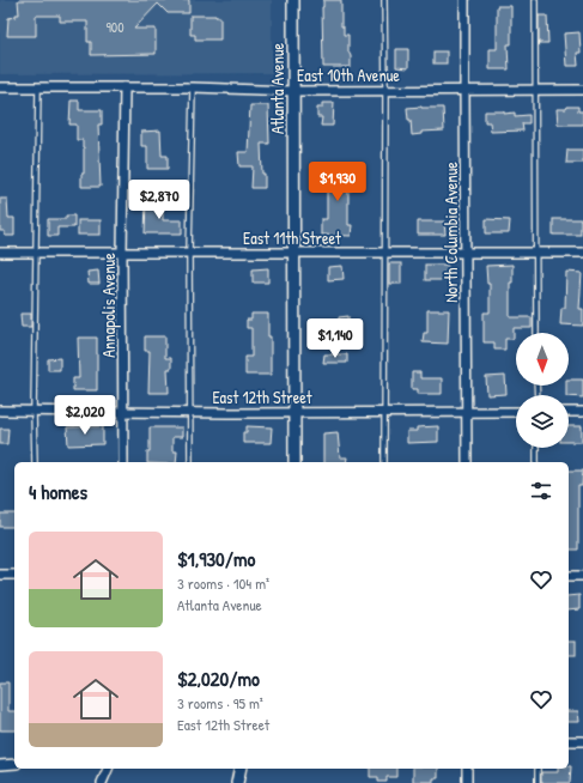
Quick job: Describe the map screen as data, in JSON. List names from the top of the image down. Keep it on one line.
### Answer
{"streets":{"street":["East 10th Avenue","Atlanta Avenue","North Columbia Avenue","East 11th Street","Annapolis Avenue","East 12th Street"]},"crossings":[["East 10th Avenue","Atlanta Avenue"],["East 10th Avenue","North Columbia Avenue"],["East 10th Avenue","Annapolis Avenue"],["Atlanta Avenue","East 11th Street"],["Atlanta Avenue","East 12th Street"],["North Columbia Avenue","East 11th Street"],["North Columbia Avenue","East 12th Street"],["East 11th Street","Annapolis Avenue"],["Annapolis Avenue","East 12th Street"]],"house_numbers":["900"],"north":"bottom","page":{"price":["$1,930","$2,870","$1,140","$2,020"],"heading":"4 homes","list":[{"name":"$1,930/mo","note":"3 rooms · 104 m² · Atlanta Avenue"},{"name":"$2,020/mo","note":"3 rooms · 95 m² · East 12th Street"}]}}
